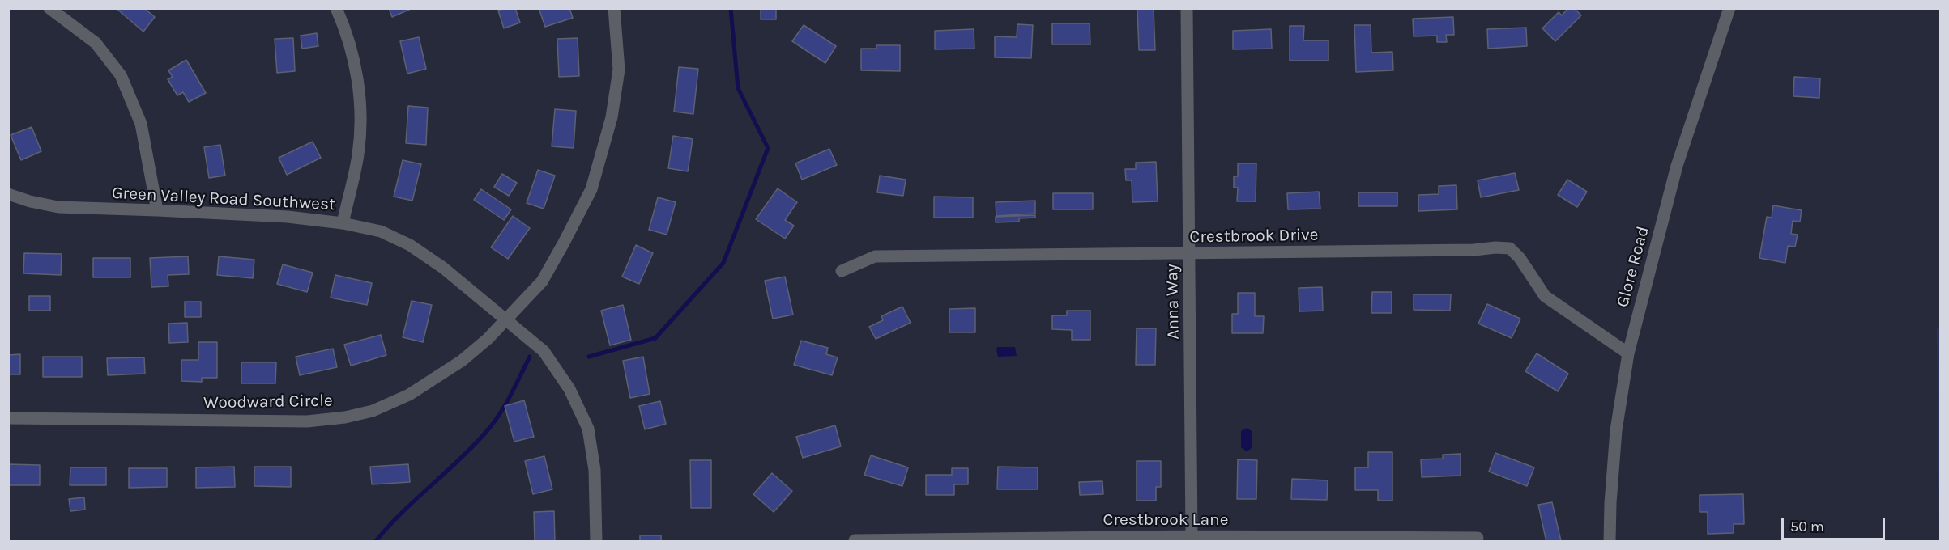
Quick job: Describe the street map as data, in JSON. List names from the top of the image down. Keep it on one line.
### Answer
{"streets":{"street":["Green Valley Road Southwest","Crestbrook Drive","Glore Road","Anna Way","Woodward Circle","Crestbrook Lane"]},"crossings":[["Green Valley Road Southwest","Woodward Circle"],["Crestbrook Drive","Glore Road"],["Crestbrook Drive","Anna Way"],["Anna Way","Crestbrook Lane"]],"scale_bar":"50 m"}
